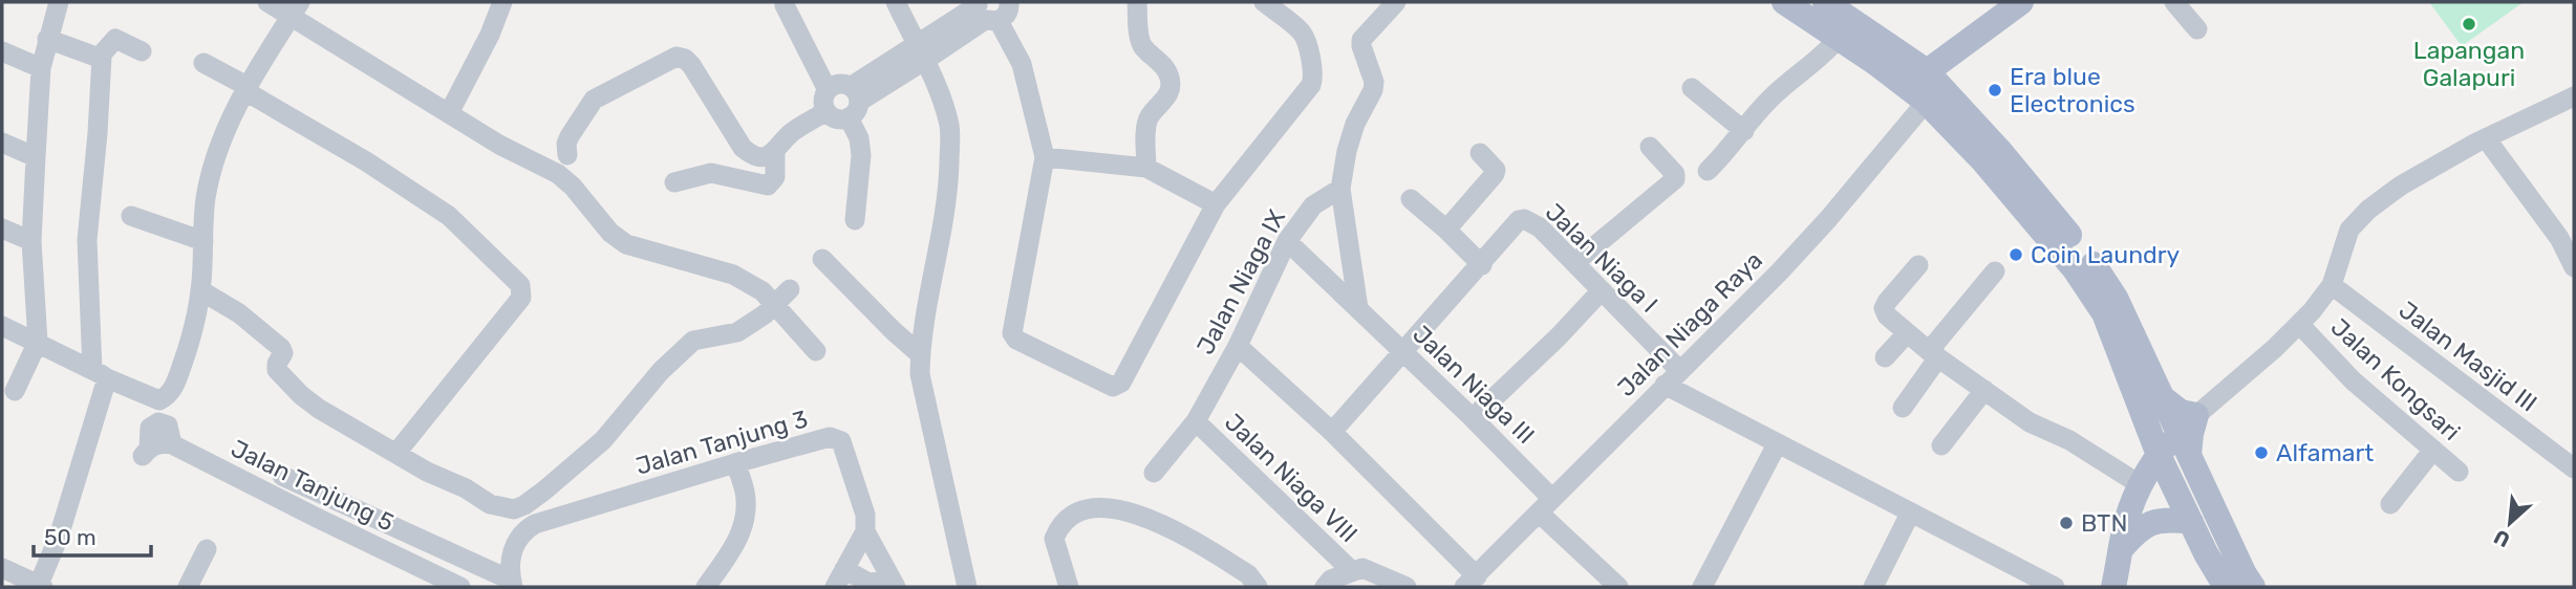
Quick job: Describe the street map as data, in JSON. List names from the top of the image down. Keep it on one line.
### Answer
{"streets":{"street":["Jalan Niaga I","Jalan Niaga IX","Jalan Niaga Raya","Jalan Masjid III","Jalan Kongsari","Jalan Niaga III","Jalan Tanjung 3","Jalan Niaga VIII","Jalan Tanjung 5"]},"crossings":[["Jalan Niaga I","Jalan Niaga Raya"],["Jalan Niaga I","Jalan Niaga III"],["Jalan Niaga IX","Jalan Niaga III"],["Jalan Niaga IX","Jalan Niaga VIII"],["Jalan Niaga Raya","Jalan Niaga III"],["Jalan Tanjung 3","Jalan Tanjung 5"]],"places":["Lapangan Galapuri","Era blue Electronics","Coin Laundry","Alfamart","BTN"],"scale_bar":"50 m","north":"bottom left"}
